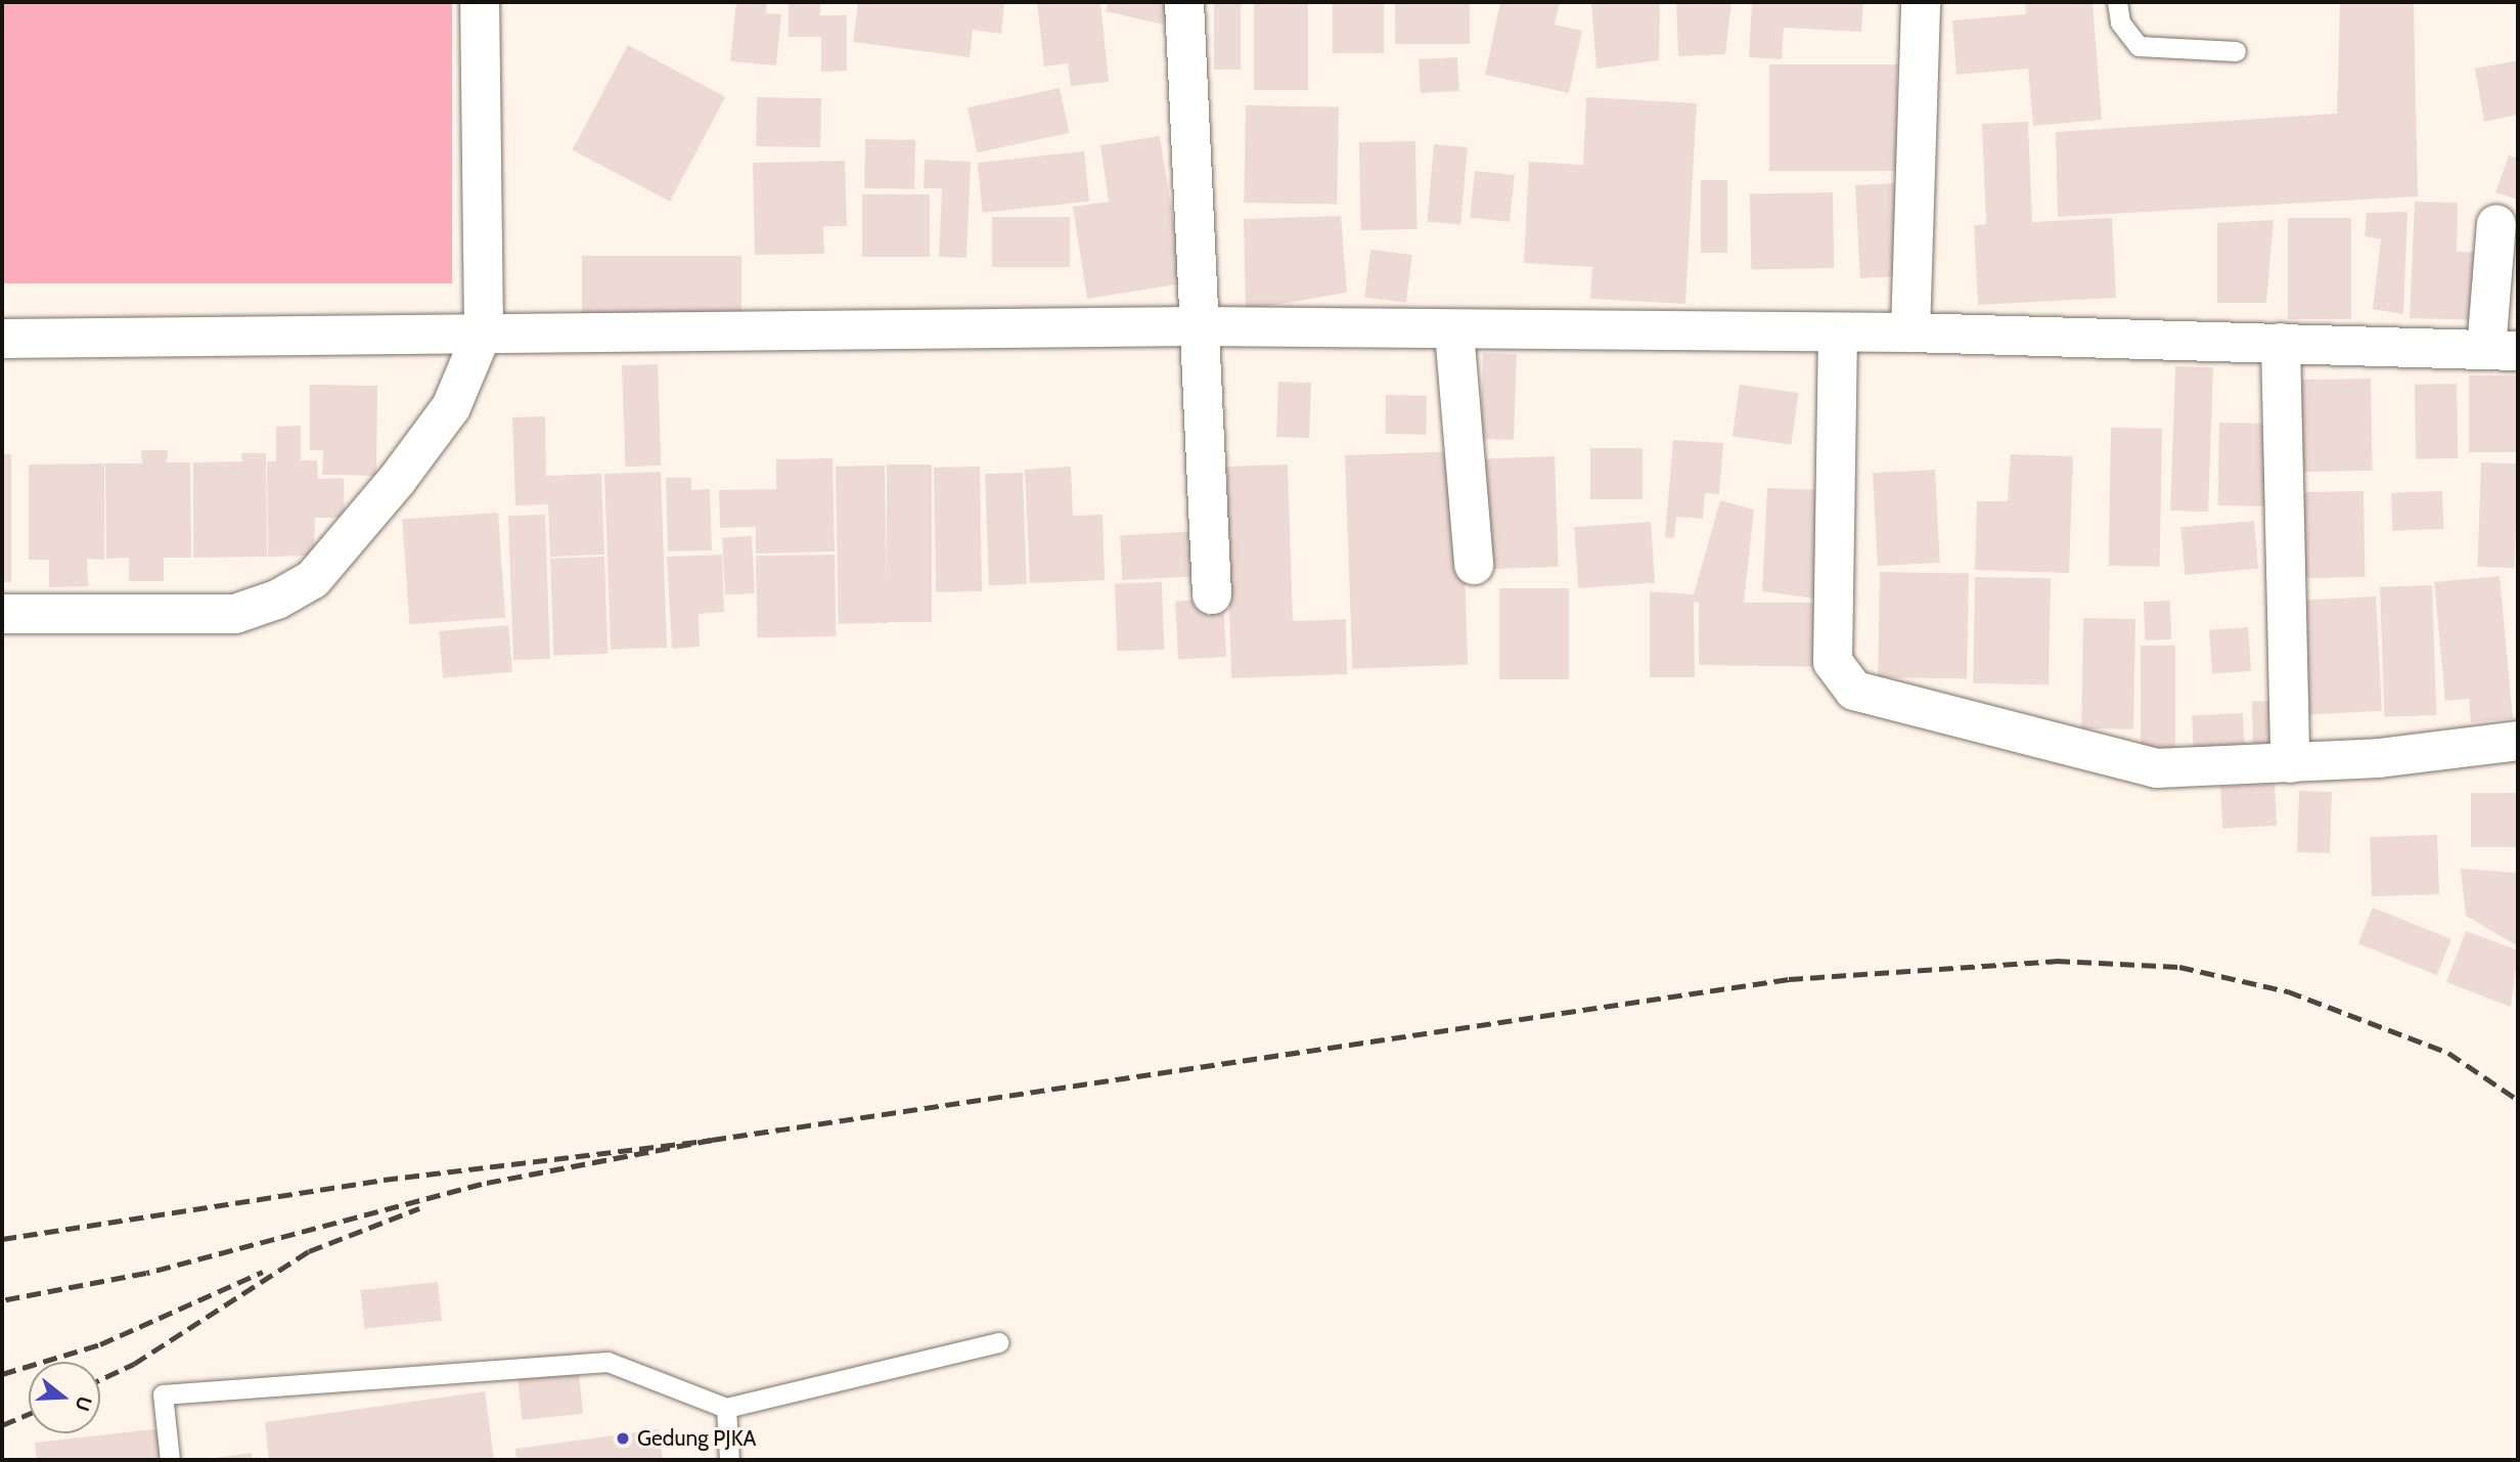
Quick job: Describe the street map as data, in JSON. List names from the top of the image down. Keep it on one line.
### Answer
{"places":["Gedung PJKA"],"north":"right"}
